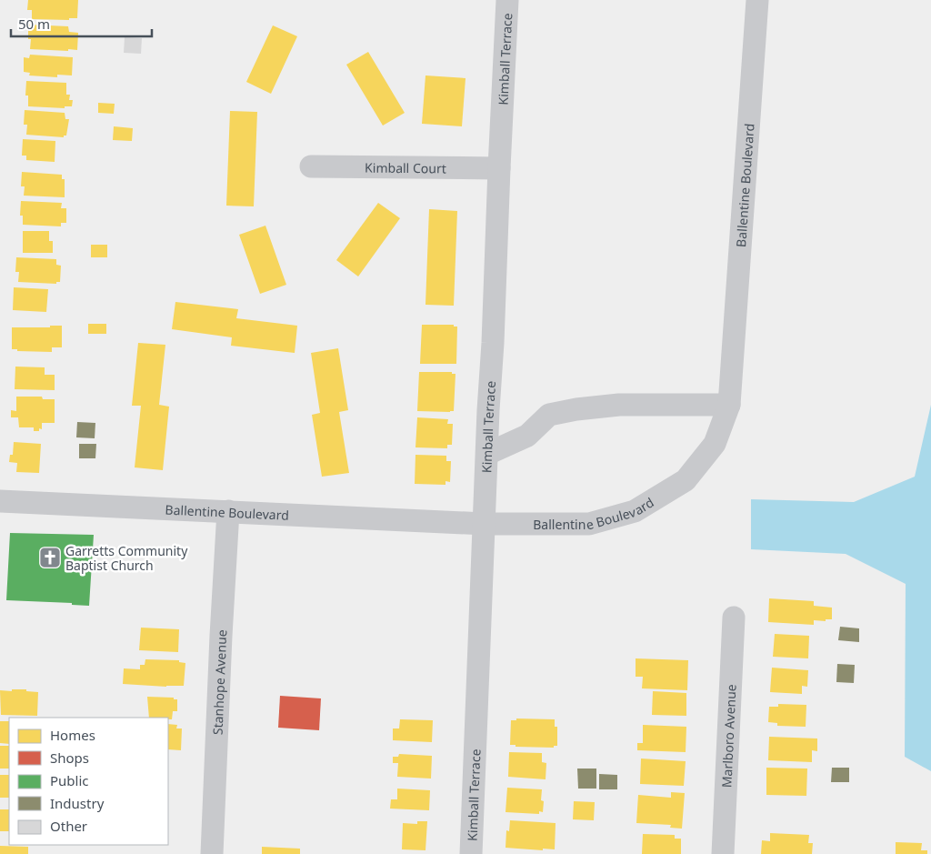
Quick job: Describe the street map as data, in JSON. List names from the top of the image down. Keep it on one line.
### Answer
{"streets":{"street":["Kimball Terrace","Kimball Court","Ballentine Boulevard","Stanhope Avenue","Marlboro Avenue"]},"crossings":[["Kimball Terrace","Kimball Court"],["Kimball Terrace","Ballentine Boulevard"],["Ballentine Boulevard","Stanhope Avenue"]],"places":{"church":["Garretts Community Baptist Church"]},"legend":["Homes","Shops","Public","Industry","Other"],"scale_bar":"50 m"}
